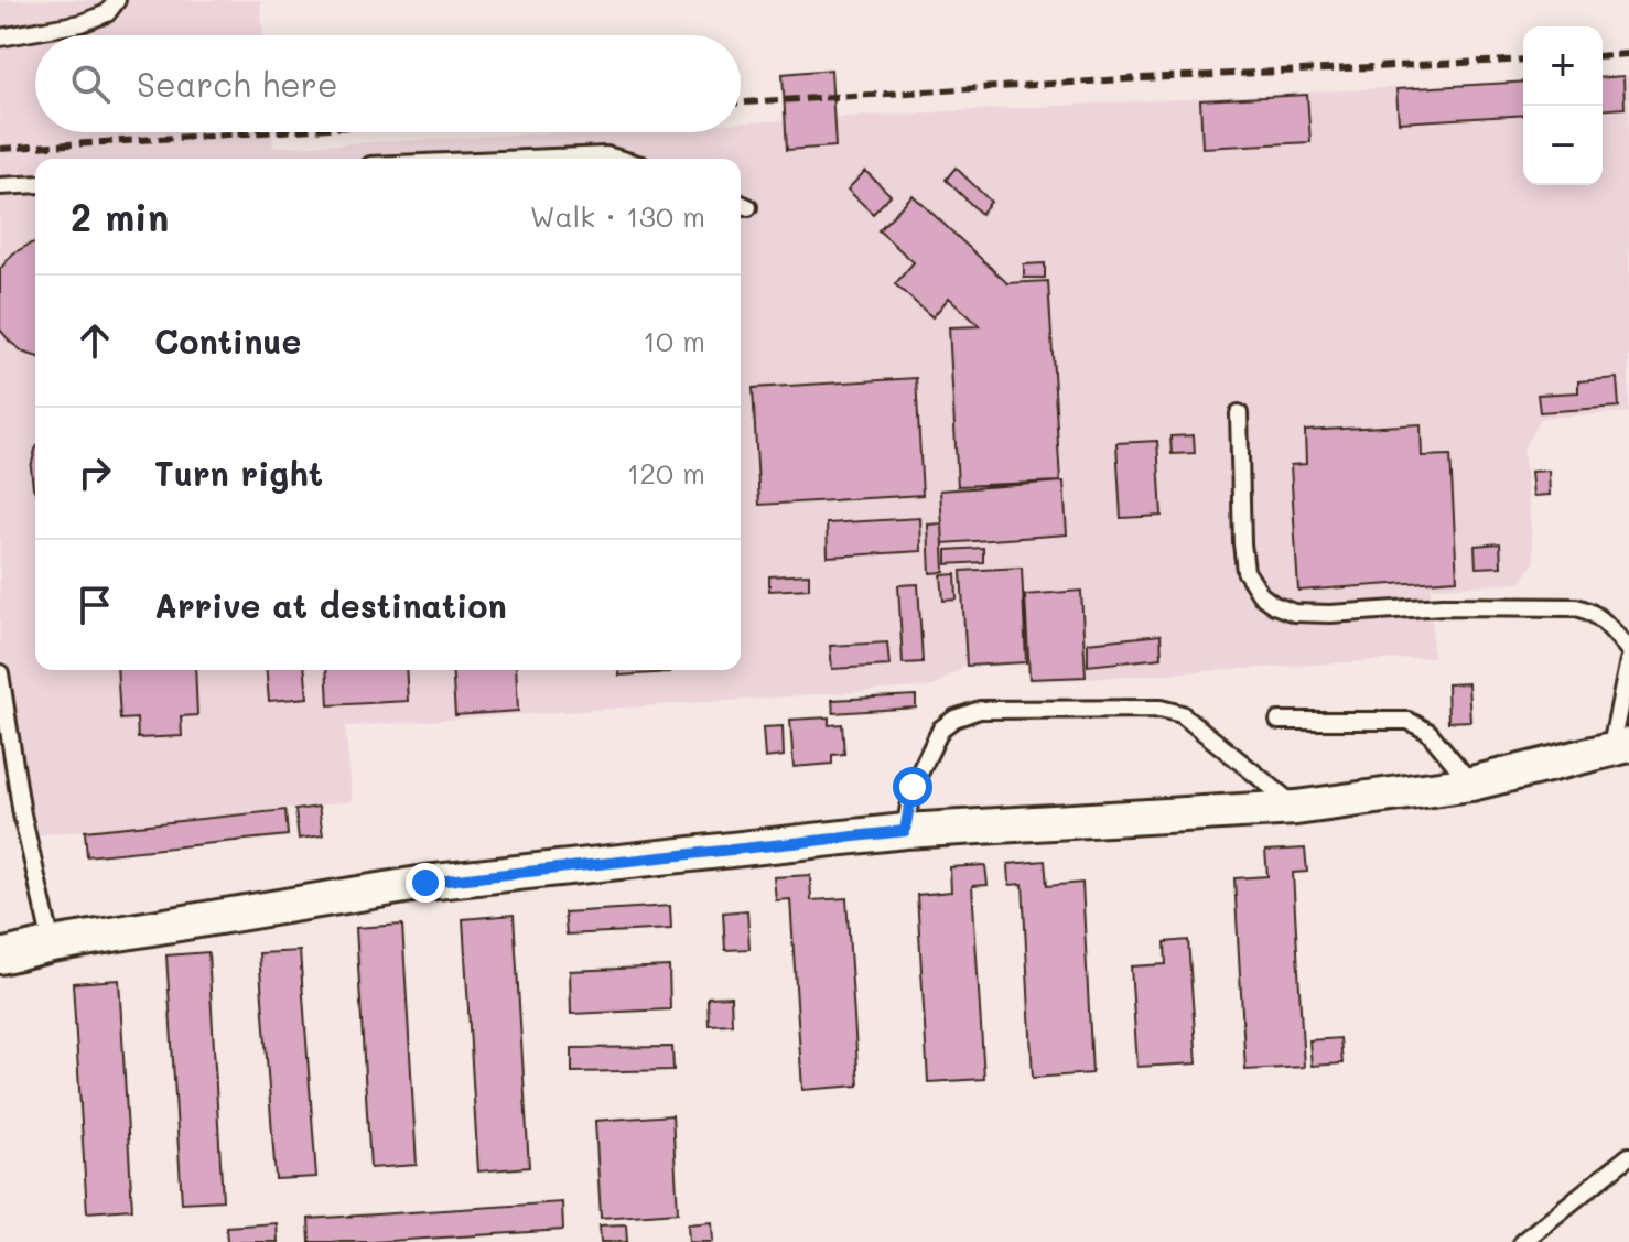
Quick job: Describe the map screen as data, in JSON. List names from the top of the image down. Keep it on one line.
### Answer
{"page":{"map_buttons":["+","−"],"search":"Search here","heading":["2 min","Walk · 130 m"],"list":[["Continue","10 m"],["Turn right","120 m"],"Arrive at destination"]}}
